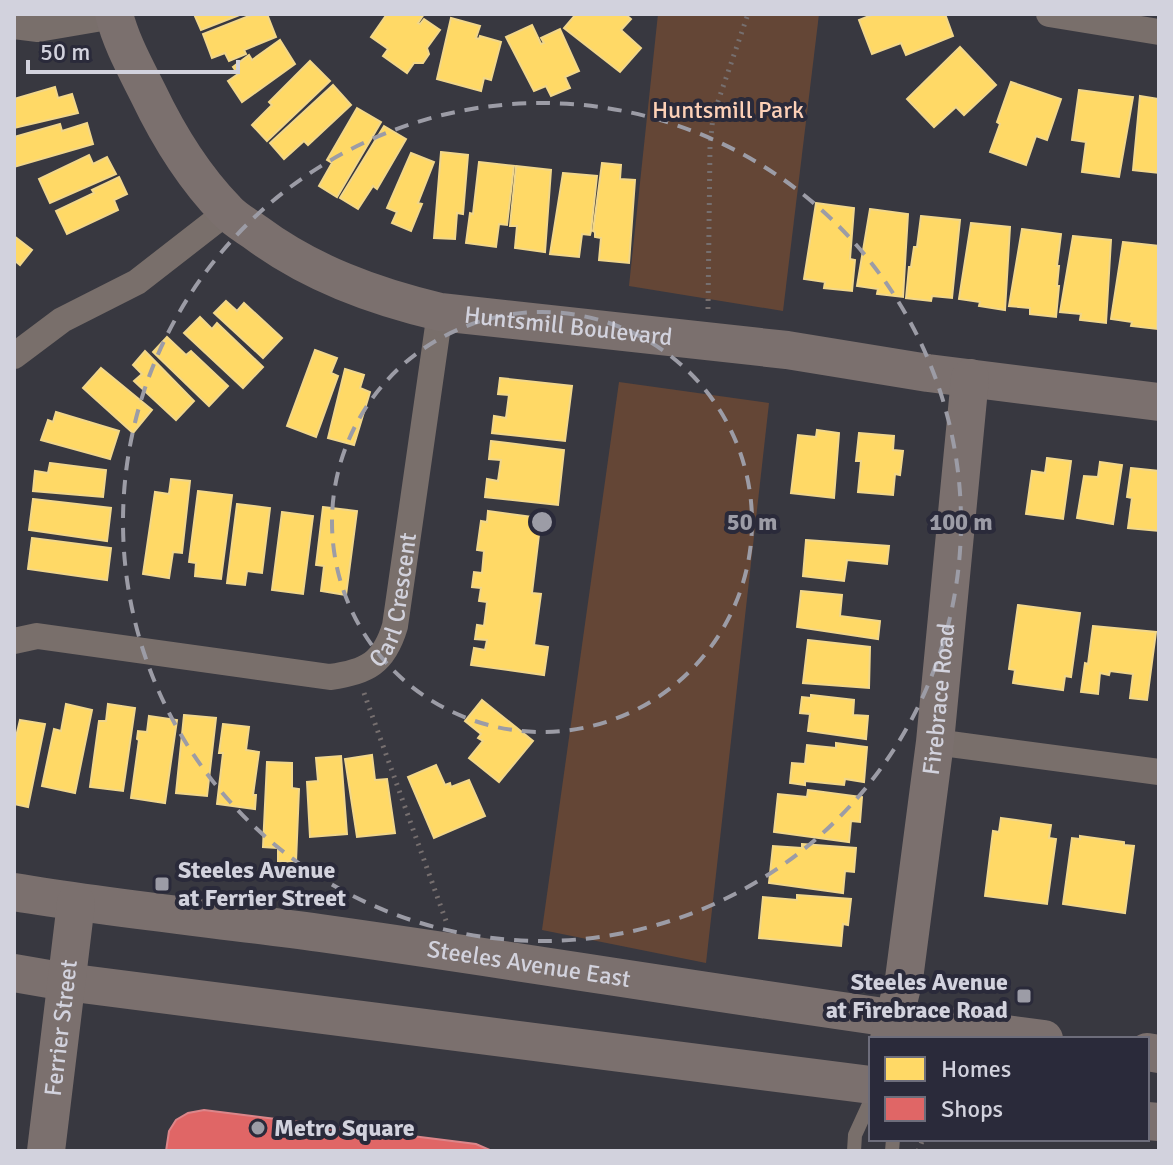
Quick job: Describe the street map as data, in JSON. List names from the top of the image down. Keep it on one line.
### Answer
{"streets":{"main road":["Huntsmill Boulevard","Firebrace Road","Steeles Avenue East","Ferrier Street"],"street":["Carl Crescent"]},"crossings":[["Huntsmill Boulevard","Carl Crescent"],["Huntsmill Boulevard","Firebrace Road"],["Firebrace Road","Steeles Avenue East"],["Steeles Avenue East","Ferrier Street"]],"parks":["Huntsmill Park"],"places":{"transit":["Steeles Avenue at Ferrier Street","Steeles Avenue at Firebrace Road"],"other":["Metro Square"]},"legend":["Homes","Shops"],"scale_bar":"50 m","rings":["50 m","100 m"]}
